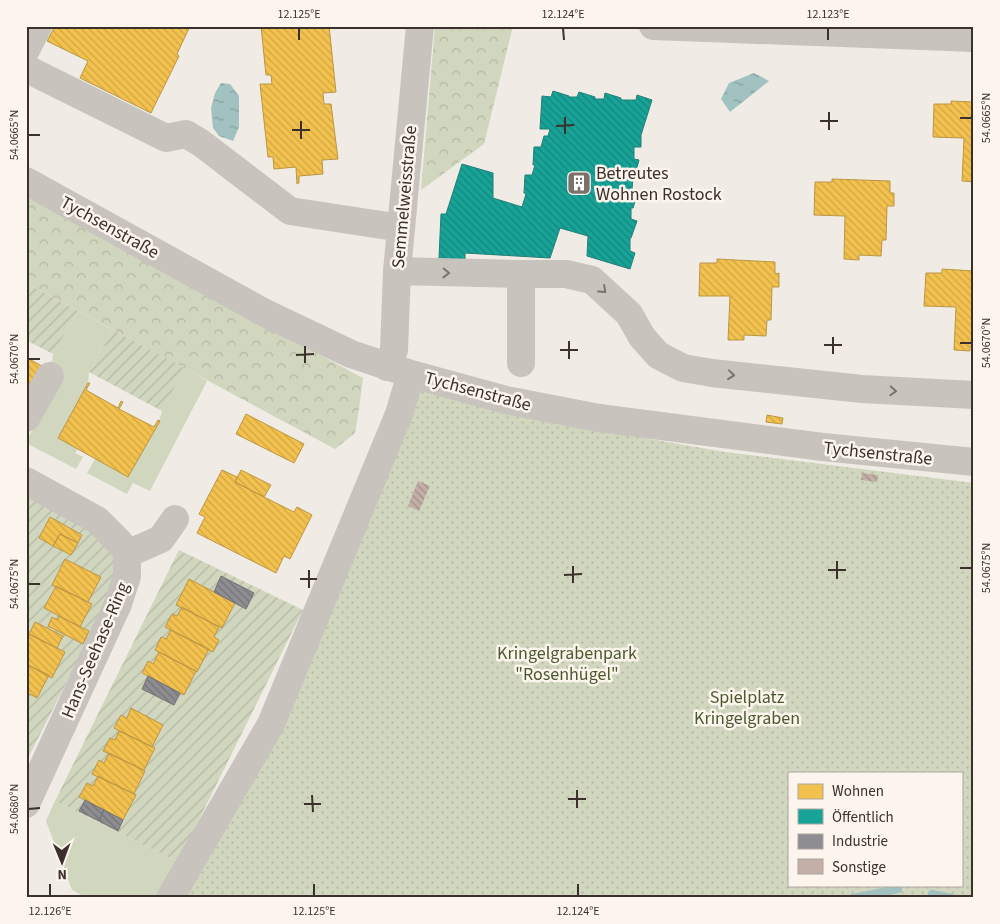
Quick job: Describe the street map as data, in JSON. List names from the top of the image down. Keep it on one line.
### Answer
{"streets":{"street":["Semmelweisstraße","Tychsenstraße","Hans-Seehase-Ring"]},"crossings":[["Semmelweisstraße","Tychsenstraße"]],"parks":["Kringelgrabenpark \"Rosenhügel\"","Spielplatz Kringelgraben"],"places":{"building":["Betreutes Wohnen Rostock"]},"legend":["Wohnen","Öffentlich","Industrie","Sonstige"],"north":"bottom","coordinates":["12.125°E","12.124°E","12.123°E","54.0665°N","54.0670°N","54.0675°N","54.0680°N","12.126°E"]}
